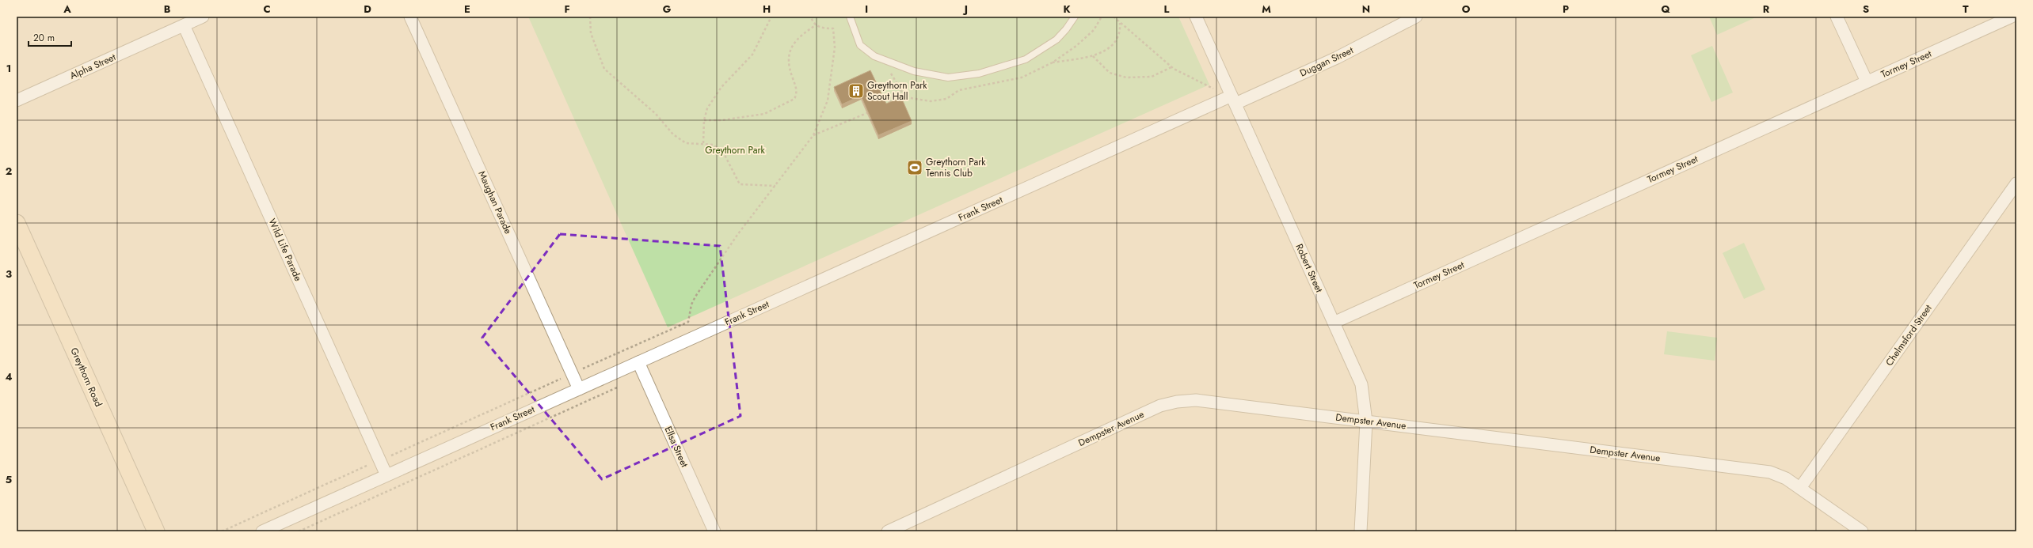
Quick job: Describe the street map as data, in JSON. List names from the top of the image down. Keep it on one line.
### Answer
{"streets":{"main road":["Greythorn Road"],"street":["Duggan Street","Tormey Street","Alpha Street","Maughan Parade","Frank Street","Wild Life Parade","Robert Street","Chelmsford Street","Dempster Avenue","Ellsa Street"]},"crossings":[["Duggan Street","Frank Street"],["Duggan Street","Robert Street"],["Tormey Street","Robert Street"],["Alpha Street","Wild Life Parade"],["Maughan Parade","Frank Street"],["Frank Street","Wild Life Parade"],["Frank Street","Robert Street"],["Frank Street","Ellsa Street"],["Robert Street","Dempster Avenue"],["Chelmsford Street","Dempster Avenue"]],"parks":["Greythorn Park"],"places":{"building":["Greythorn Park Scout Hall"],"sports":["Greythorn Park Tennis Club"]},"scale_bar":"20 m","grid":{"columns":["A","B","C","D","E","F","G","H","I","J","K","L","M","N","O","P","Q","R","S","T"],"rows":["1","2","3","4","5"]}}
